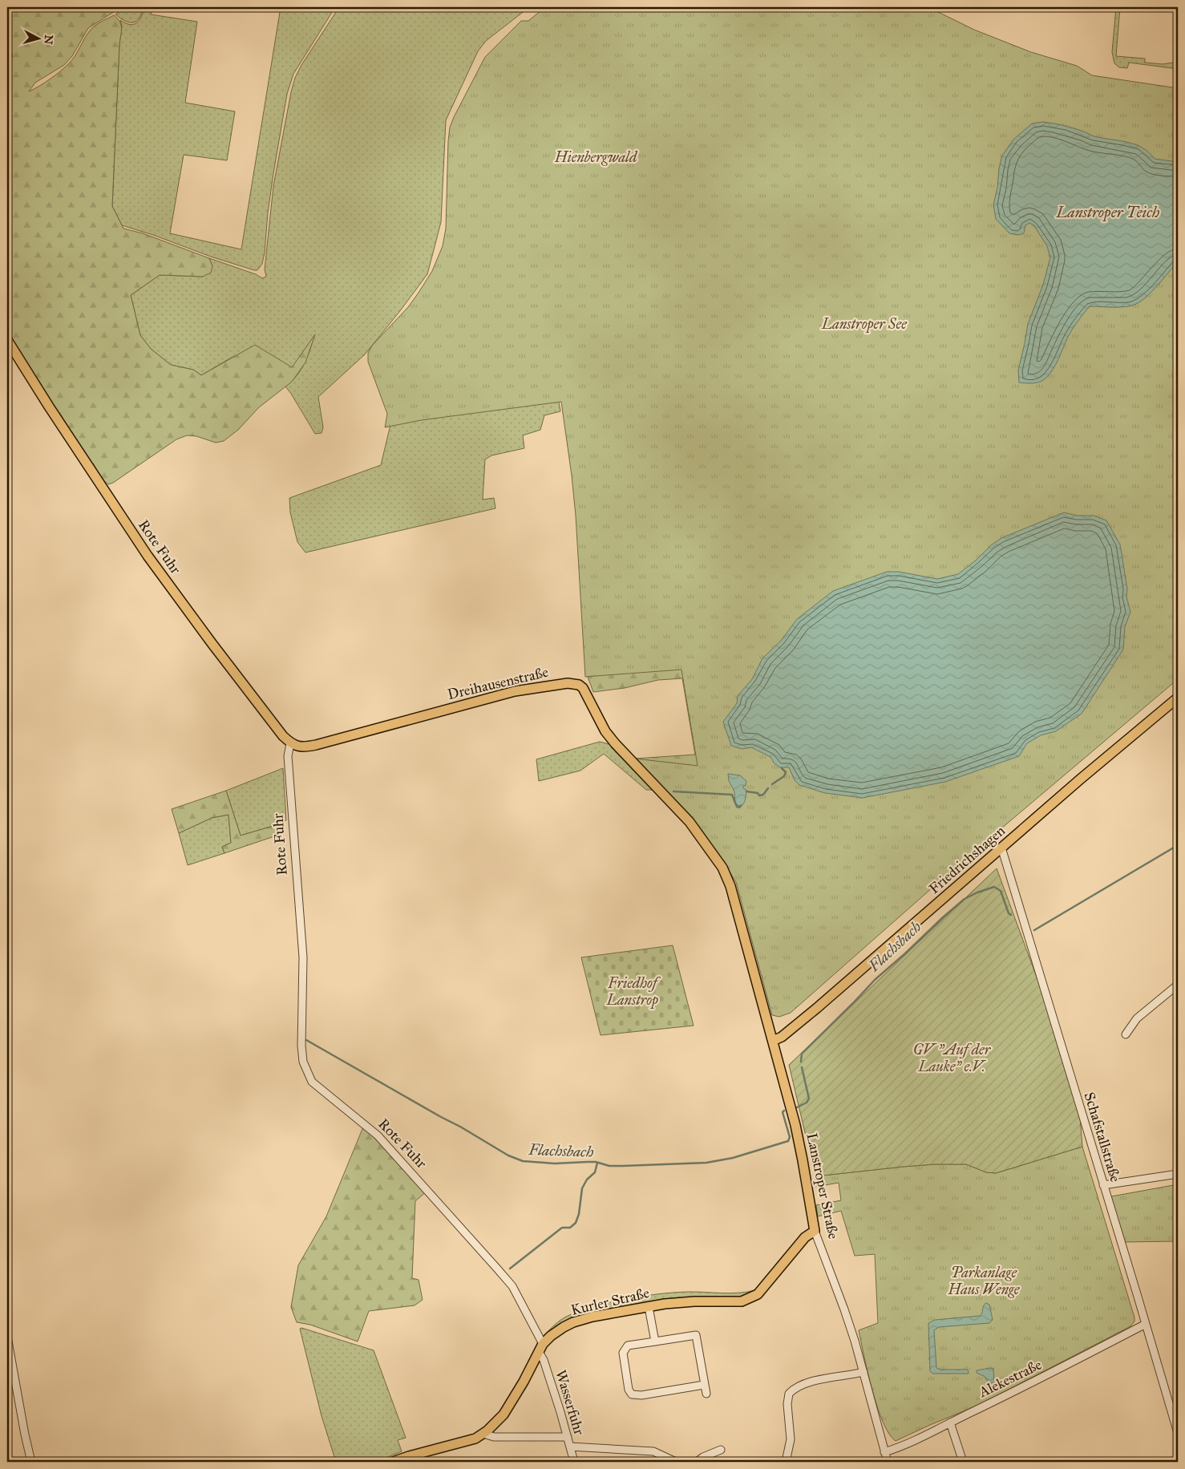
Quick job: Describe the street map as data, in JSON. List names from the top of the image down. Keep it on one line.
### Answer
{"streets":{"main road":["Rote Fuhr","Dreihausenstraße","Friedrichshagen","Lanstroper Straße","Kurler Straße"],"street":["Schafstallstraße","Alekestraße","Wasserfuhr"]},"crossings":[["Rote Fuhr","Dreihausenstraße"],["Rote Fuhr","Kurler Straße"],["Rote Fuhr","Wasserfuhr"],["Dreihausenstraße","Lanstroper Straße"],["Friedrichshagen","Schafstallstraße"],["Friedrichshagen","Lanstroper Straße"],["Schafstallstraße","Alekestraße"],["Lanstroper Straße","Kurler Straße"],["Lanstroper Straße","Alekestraße"],["Kurler Straße","Wasserfuhr"]],"water":["Lanstroper Teich","Flachsbach"],"parks":["Hienbergwald","Lanstroper See","Friedhof Lanstrop","GV \"Auf der Lauke\" e.V.","Parkanlage Haus Wenge"],"north":"right"}
